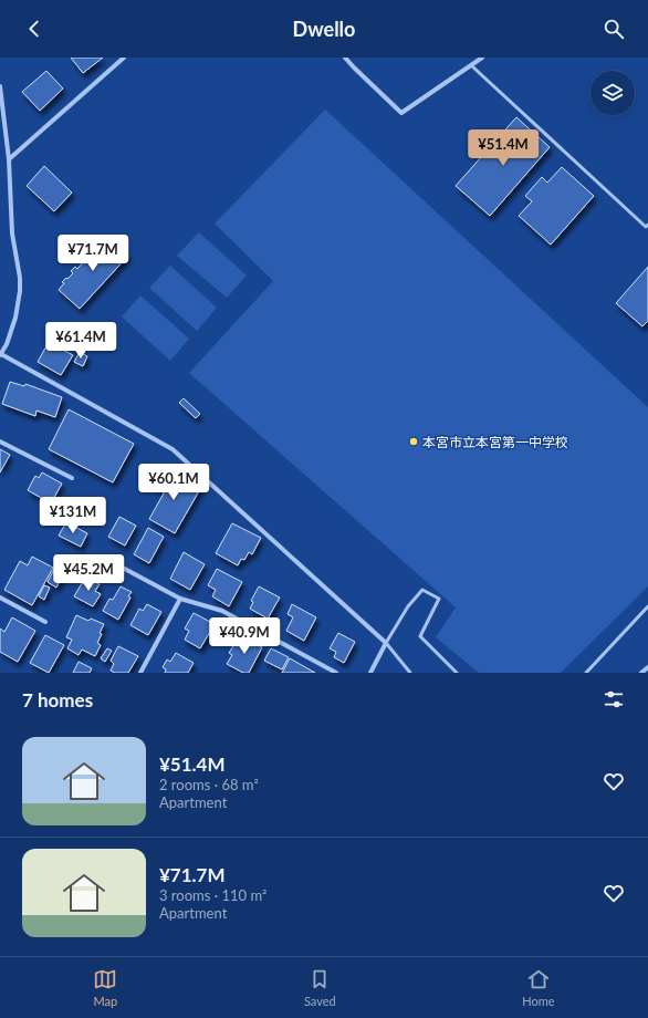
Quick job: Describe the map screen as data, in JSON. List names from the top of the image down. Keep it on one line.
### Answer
{"places":["本宮市立本宮第一中学校"],"page":{"header":"Dwello","price":["¥51.4M","¥71.7M","¥61.4M","¥60.1M","¥131M","¥45.2M","¥40.9M"],"heading":"7 homes","list":[{"name":"¥51.4M","note":"2 rooms · 68 m² · Apartment"},{"name":"¥71.7M","note":"3 rooms · 110 m² · Apartment"}],"tabs":["Map","Saved","Home"]}}
